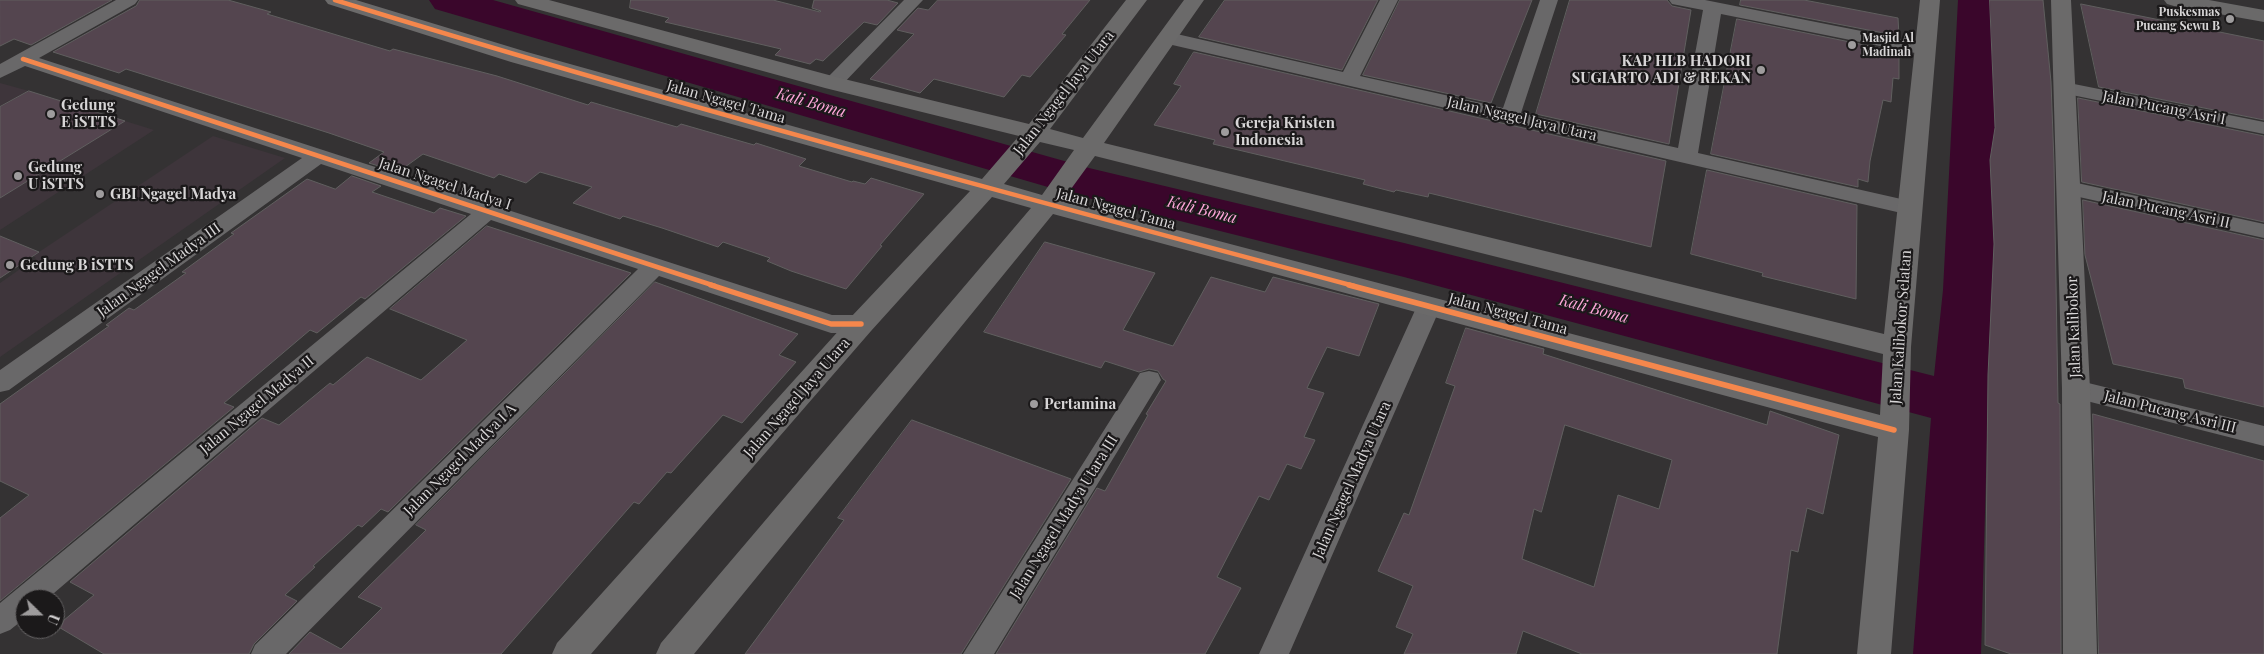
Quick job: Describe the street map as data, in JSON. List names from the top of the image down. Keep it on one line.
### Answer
{"streets":{"street":["Jalan Ngagel Jaya Utara","Jalan Ngagel Tama","Jalan Pucang Asri I","Jalan Ngagel Madya I","Jalan Pucang Asri II","Jalan Ngagel Madya III","Jalan Kalibokor Selatan","Jalan Kalibokor","Jalan Ngagel Madya II","Jalan Pucang Asri III","Jalan Ngagel Madya I A","Jalan Ngagel Madya Utara","Jalan Ngagel Madya Utara III"]},"crossings":[["Jalan Ngagel Jaya Utara","Jalan Ngagel Tama"],["Jalan Ngagel Jaya Utara","Jalan Ngagel Madya I"],["Jalan Ngagel Jaya Utara","Jalan Kalibokor Selatan"],["Jalan Ngagel Tama","Jalan Kalibokor Selatan"],["Jalan Ngagel Tama","Jalan Ngagel Madya Utara"],["Jalan Pucang Asri I","Jalan Kalibokor"],["Jalan Ngagel Madya I","Jalan Ngagel Madya III"],["Jalan Ngagel Madya I","Jalan Ngagel Madya II"],["Jalan Ngagel Madya I","Jalan Ngagel Madya I A"],["Jalan Pucang Asri II","Jalan Kalibokor"],["Jalan Kalibokor","Jalan Pucang Asri III"]],"water":["Kali Boma"],"places":["Puskesmas Pucang Sewu B","Masjid Al Madinah","KAP HLB HADORI SUGIARTO ADI & REKAN","Gedung E iSTTS","Gereja Kristen Indonesia","Gedung U iSTTS","GBI Ngagel Madya","Gedung B iSTTS","Pertamina"],"north":"right"}
